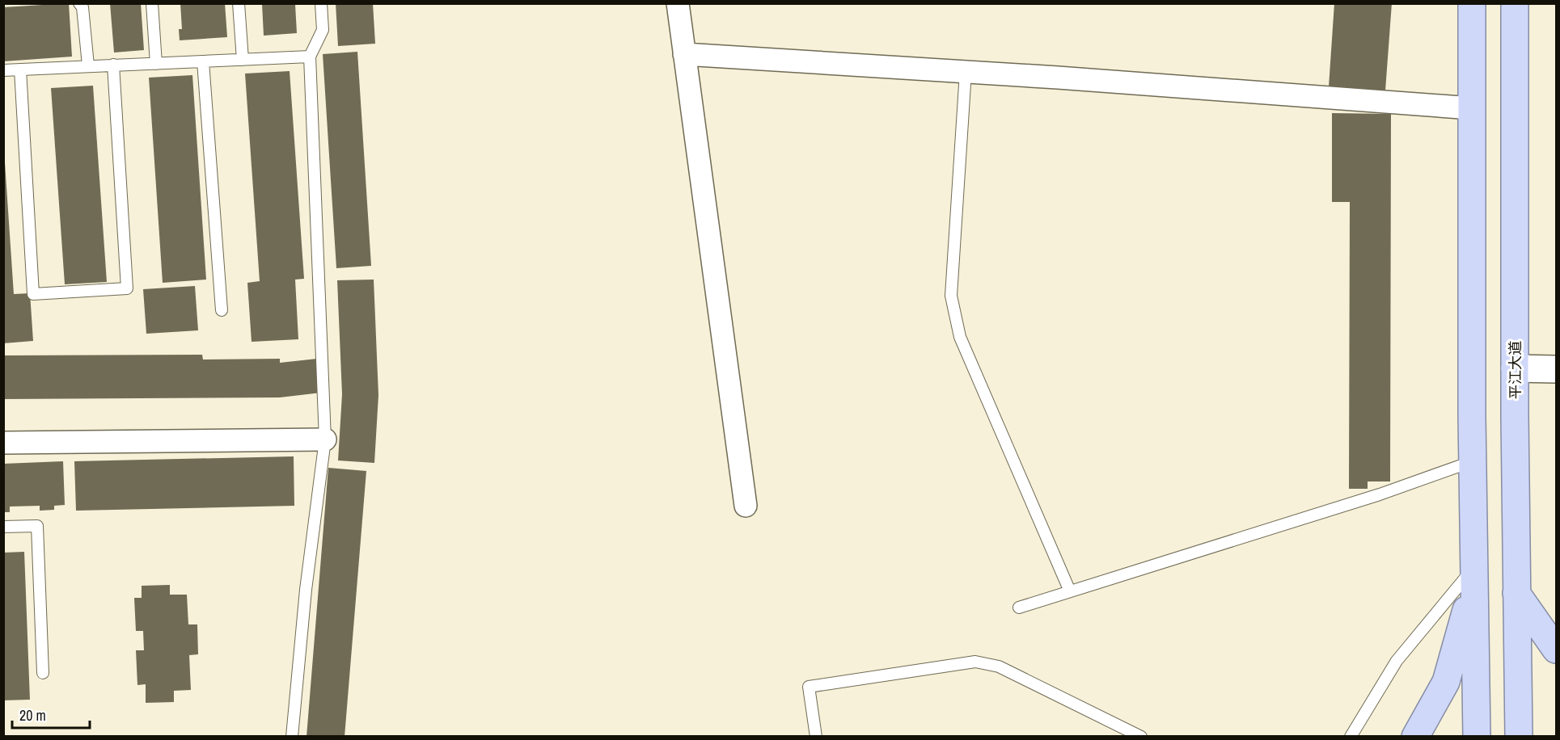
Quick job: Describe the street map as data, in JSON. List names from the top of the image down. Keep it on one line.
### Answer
{"streets":{"highway":["平江大道"]},"scale_bar":"20 m"}
